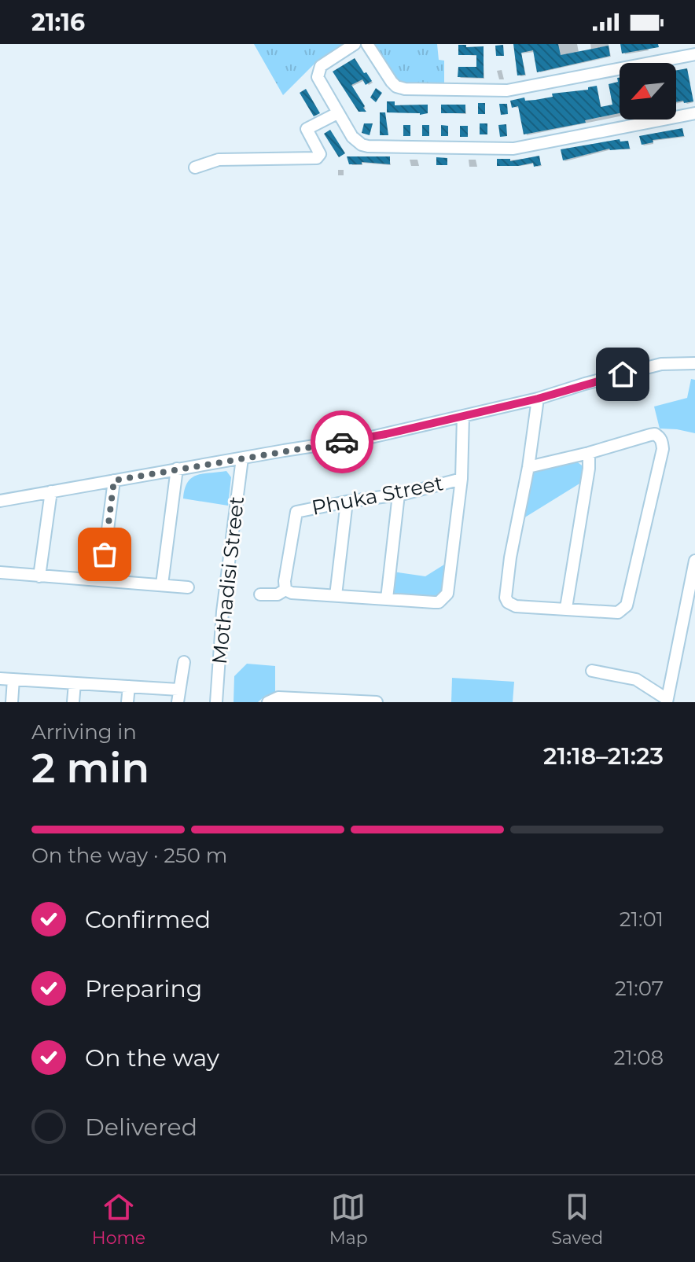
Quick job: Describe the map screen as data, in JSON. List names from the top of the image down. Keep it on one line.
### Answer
{"streets":{"street":["Phuka Street","Mothadisi Street"]},"north":"bottom left","page":{"status":"21:16","heading":["2 min","Arriving in","21:18–21:23"],"bar":"On the way · 250 m","list":[["Confirmed","21:01"],["Preparing","21:07"],["On the way","21:08"],"Delivered"],"tabs":["Home","Map","Saved"]}}
